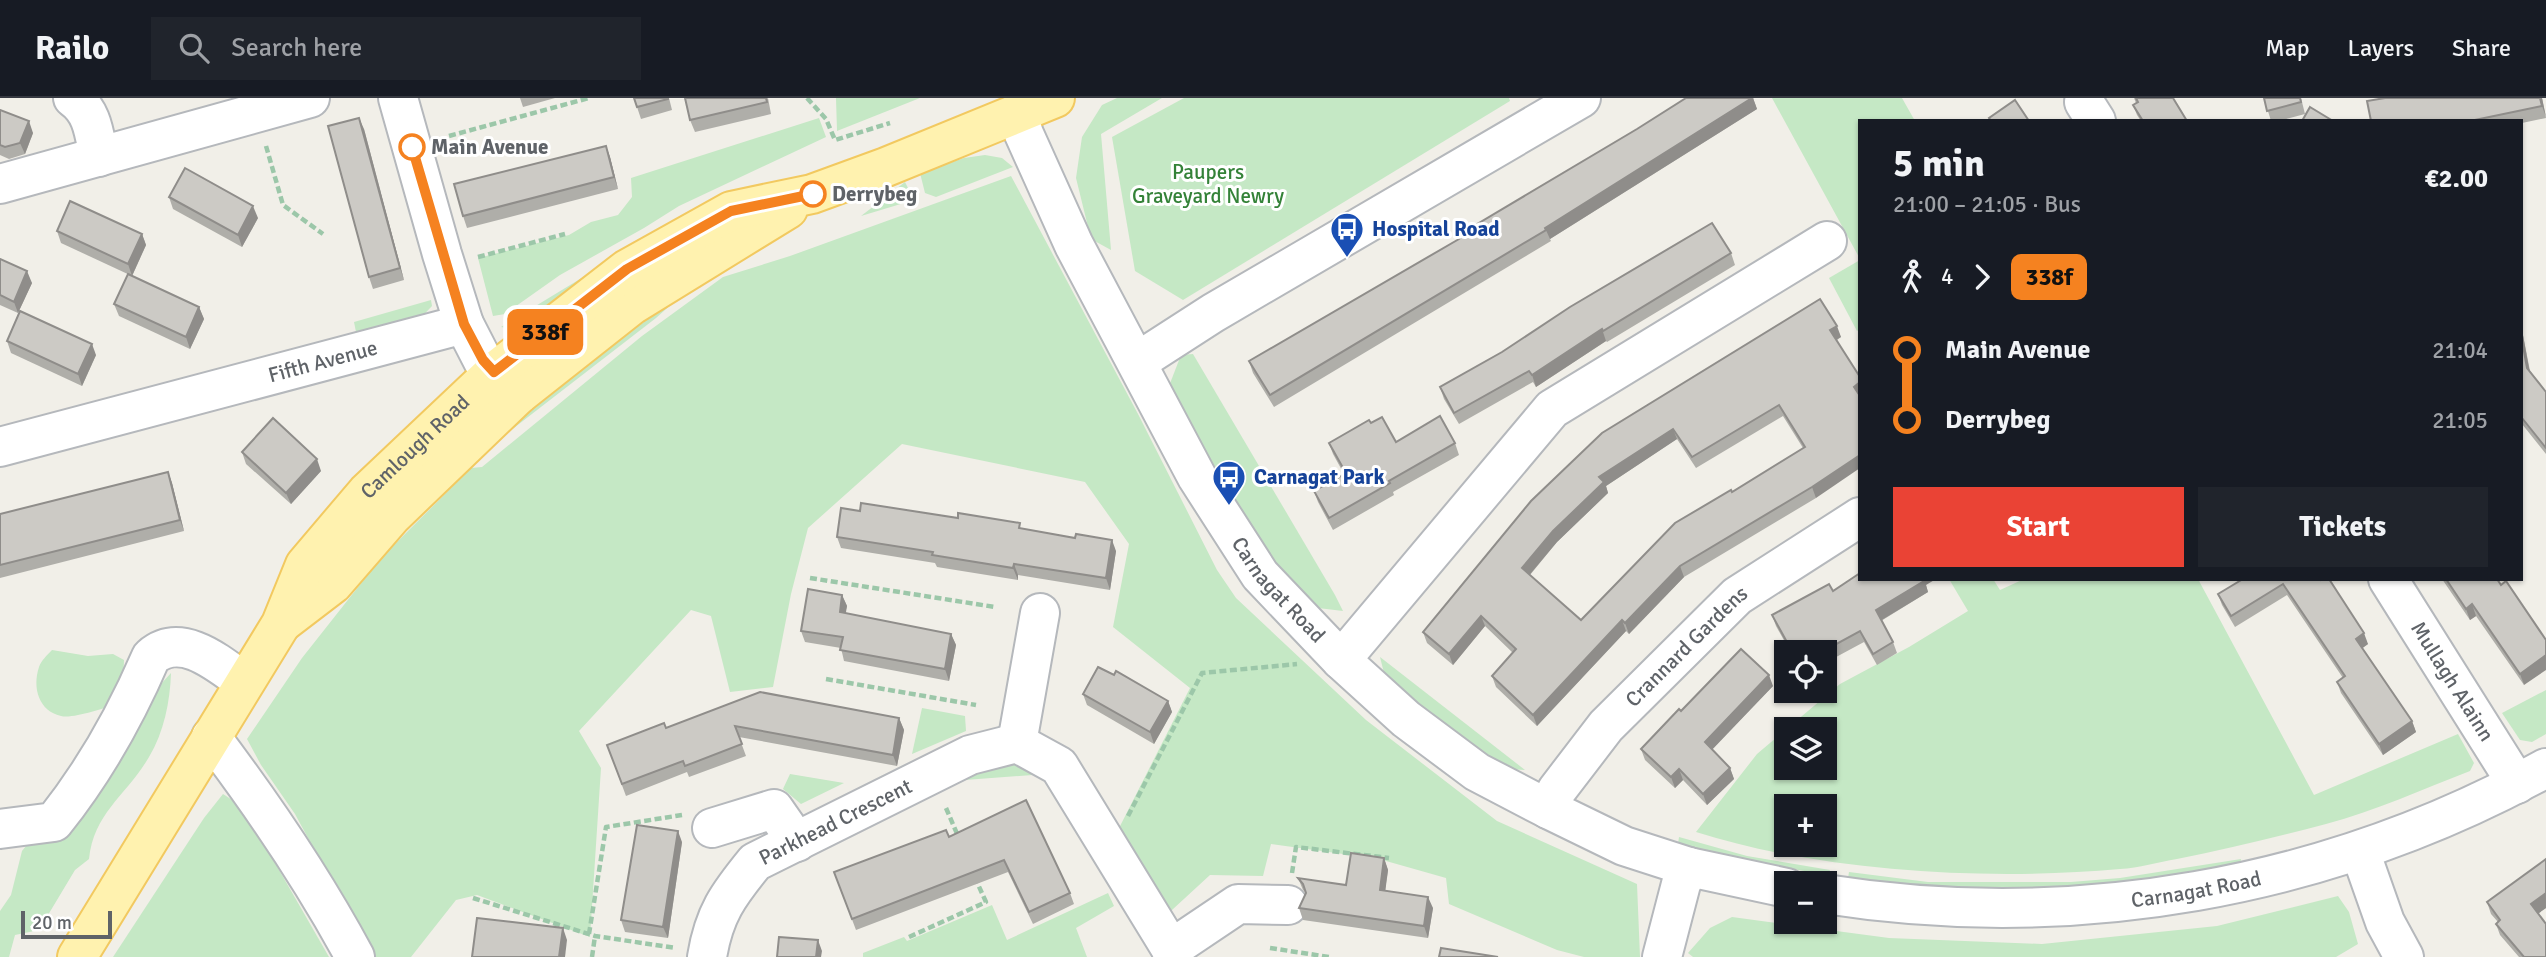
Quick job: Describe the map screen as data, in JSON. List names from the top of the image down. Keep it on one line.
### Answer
{"streets":{"main road":["Camlough Road"],"street":["Fifth Avenue","Carnagat Road","Crannard Gardens","Mullagh Alainn","Parkhead Crescent"]},"crossings":[["Camlough Road","Carnagat Road"],["Carnagat Road","Crannard Gardens"],["Carnagat Road","Mullagh Alainn"]],"parks":["Paupers Graveyard Newry"],"places":{"other":["Main Avenue","Derrybeg"],"bus stop":["Hospital Road","Carnagat Park"]},"lines":["bus line 338f"],"scale_bar":"20 m","page":{"header":"Railo","search":"Search here","nav":["Map","Layers","Share"],"on_map":"338f","heading":["5 min","21:00 – 21:05 · Bus","€2.00"],"legs":["4","338f"],"list":[{"name":"Main Avenue","value":"21:04"},{"name":"Derrybeg","value":"21:05"}],"buttons":["Start","Tickets"],"map_buttons":["+","−"],"scale":"20 m"}}
